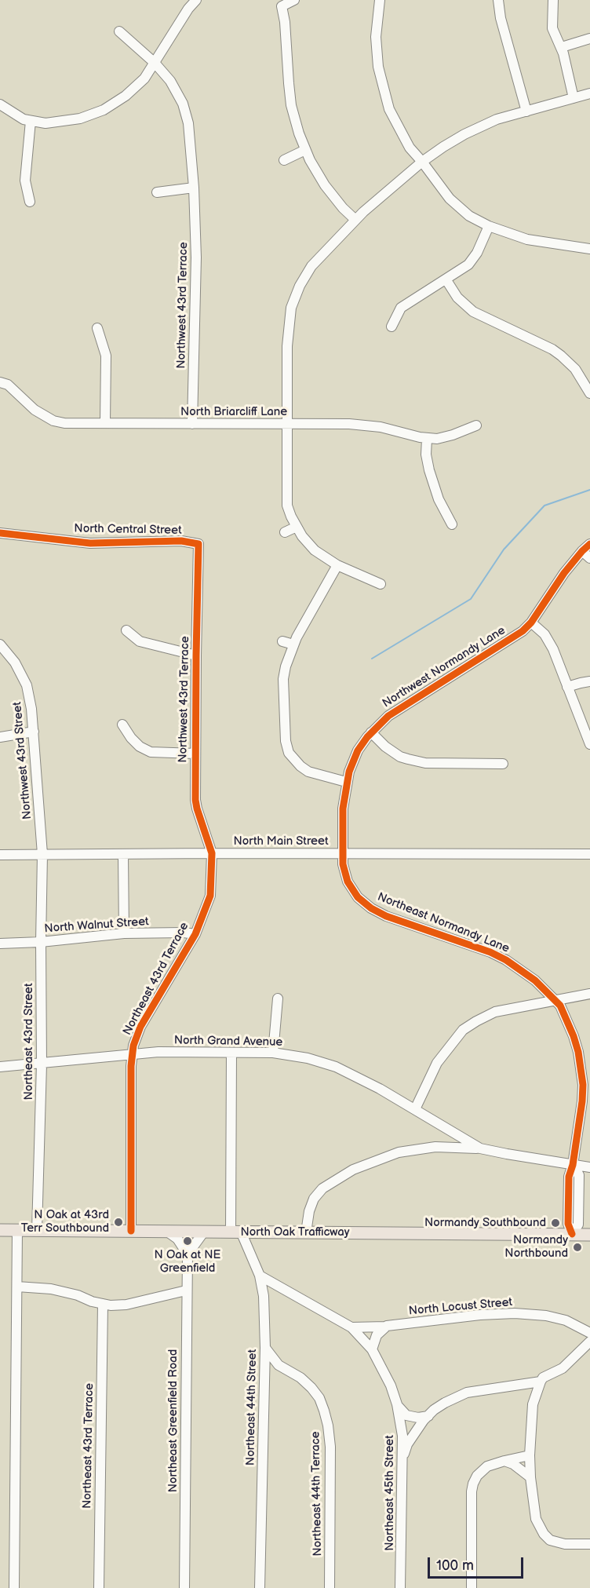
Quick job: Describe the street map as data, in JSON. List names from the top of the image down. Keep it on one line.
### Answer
{"streets":{"main road":["North Oak Trafficway"],"street":["Northwest 43rd Terrace","North Briarcliff Lane","North Central Street","Northwest Normandy Lane","Northwest 43rd Street","North Main Street","Northeast Normandy Lane","North Walnut Street","Northeast 43rd Terrace","Northeast 43rd Street","North Grand Avenue","North Locust Street","Northeast 44th Street","Northeast Greenfield Road","Northeast 45th Street","Northeast 44th Terrace"]},"crossings":[["Northwest 43rd Terrace","North Briarcliff Lane"],["Northwest 43rd Terrace","North Central Street"],["Northwest 43rd Terrace","North Main Street"],["Northwest 43rd Terrace","Northeast 43rd Terrace"],["Northwest Normandy Lane","North Main Street"],["Northwest Normandy Lane","Northeast Normandy Lane"],["Northwest 43rd Street","North Main Street"],["Northwest 43rd Street","Northeast 43rd Street"],["North Main Street","Northeast Normandy Lane"],["North Main Street","Northeast 43rd Terrace"],["North Main Street","Northeast 43rd Street"],["Northeast Normandy Lane","North Grand Avenue"],["Northeast Normandy Lane","North Oak Trafficway"],["North Walnut Street","Northeast 43rd Terrace"],["North Walnut Street","Northeast 43rd Street"],["Northeast 43rd Terrace","North Grand Avenue"],["Northeast 43rd Terrace","North Oak Trafficway"],["Northeast 43rd Street","North Grand Avenue"],["Northeast 43rd Street","North Oak Trafficway"],["North Grand Avenue","Northeast 44th Street"],["North Oak Trafficway","Northeast 44th Street"],["North Locust Street","Northeast 45th Street"],["Northeast 44th Street","Northeast 45th Street"],["Northeast 44th Street","Northeast 44th Terrace"]],"places":["N Oak at 43rd Terr Southbound","Normandy Southbound","N Oak at NE Greenfield","Normandy Northbound"],"scale_bar":"100 m"}
